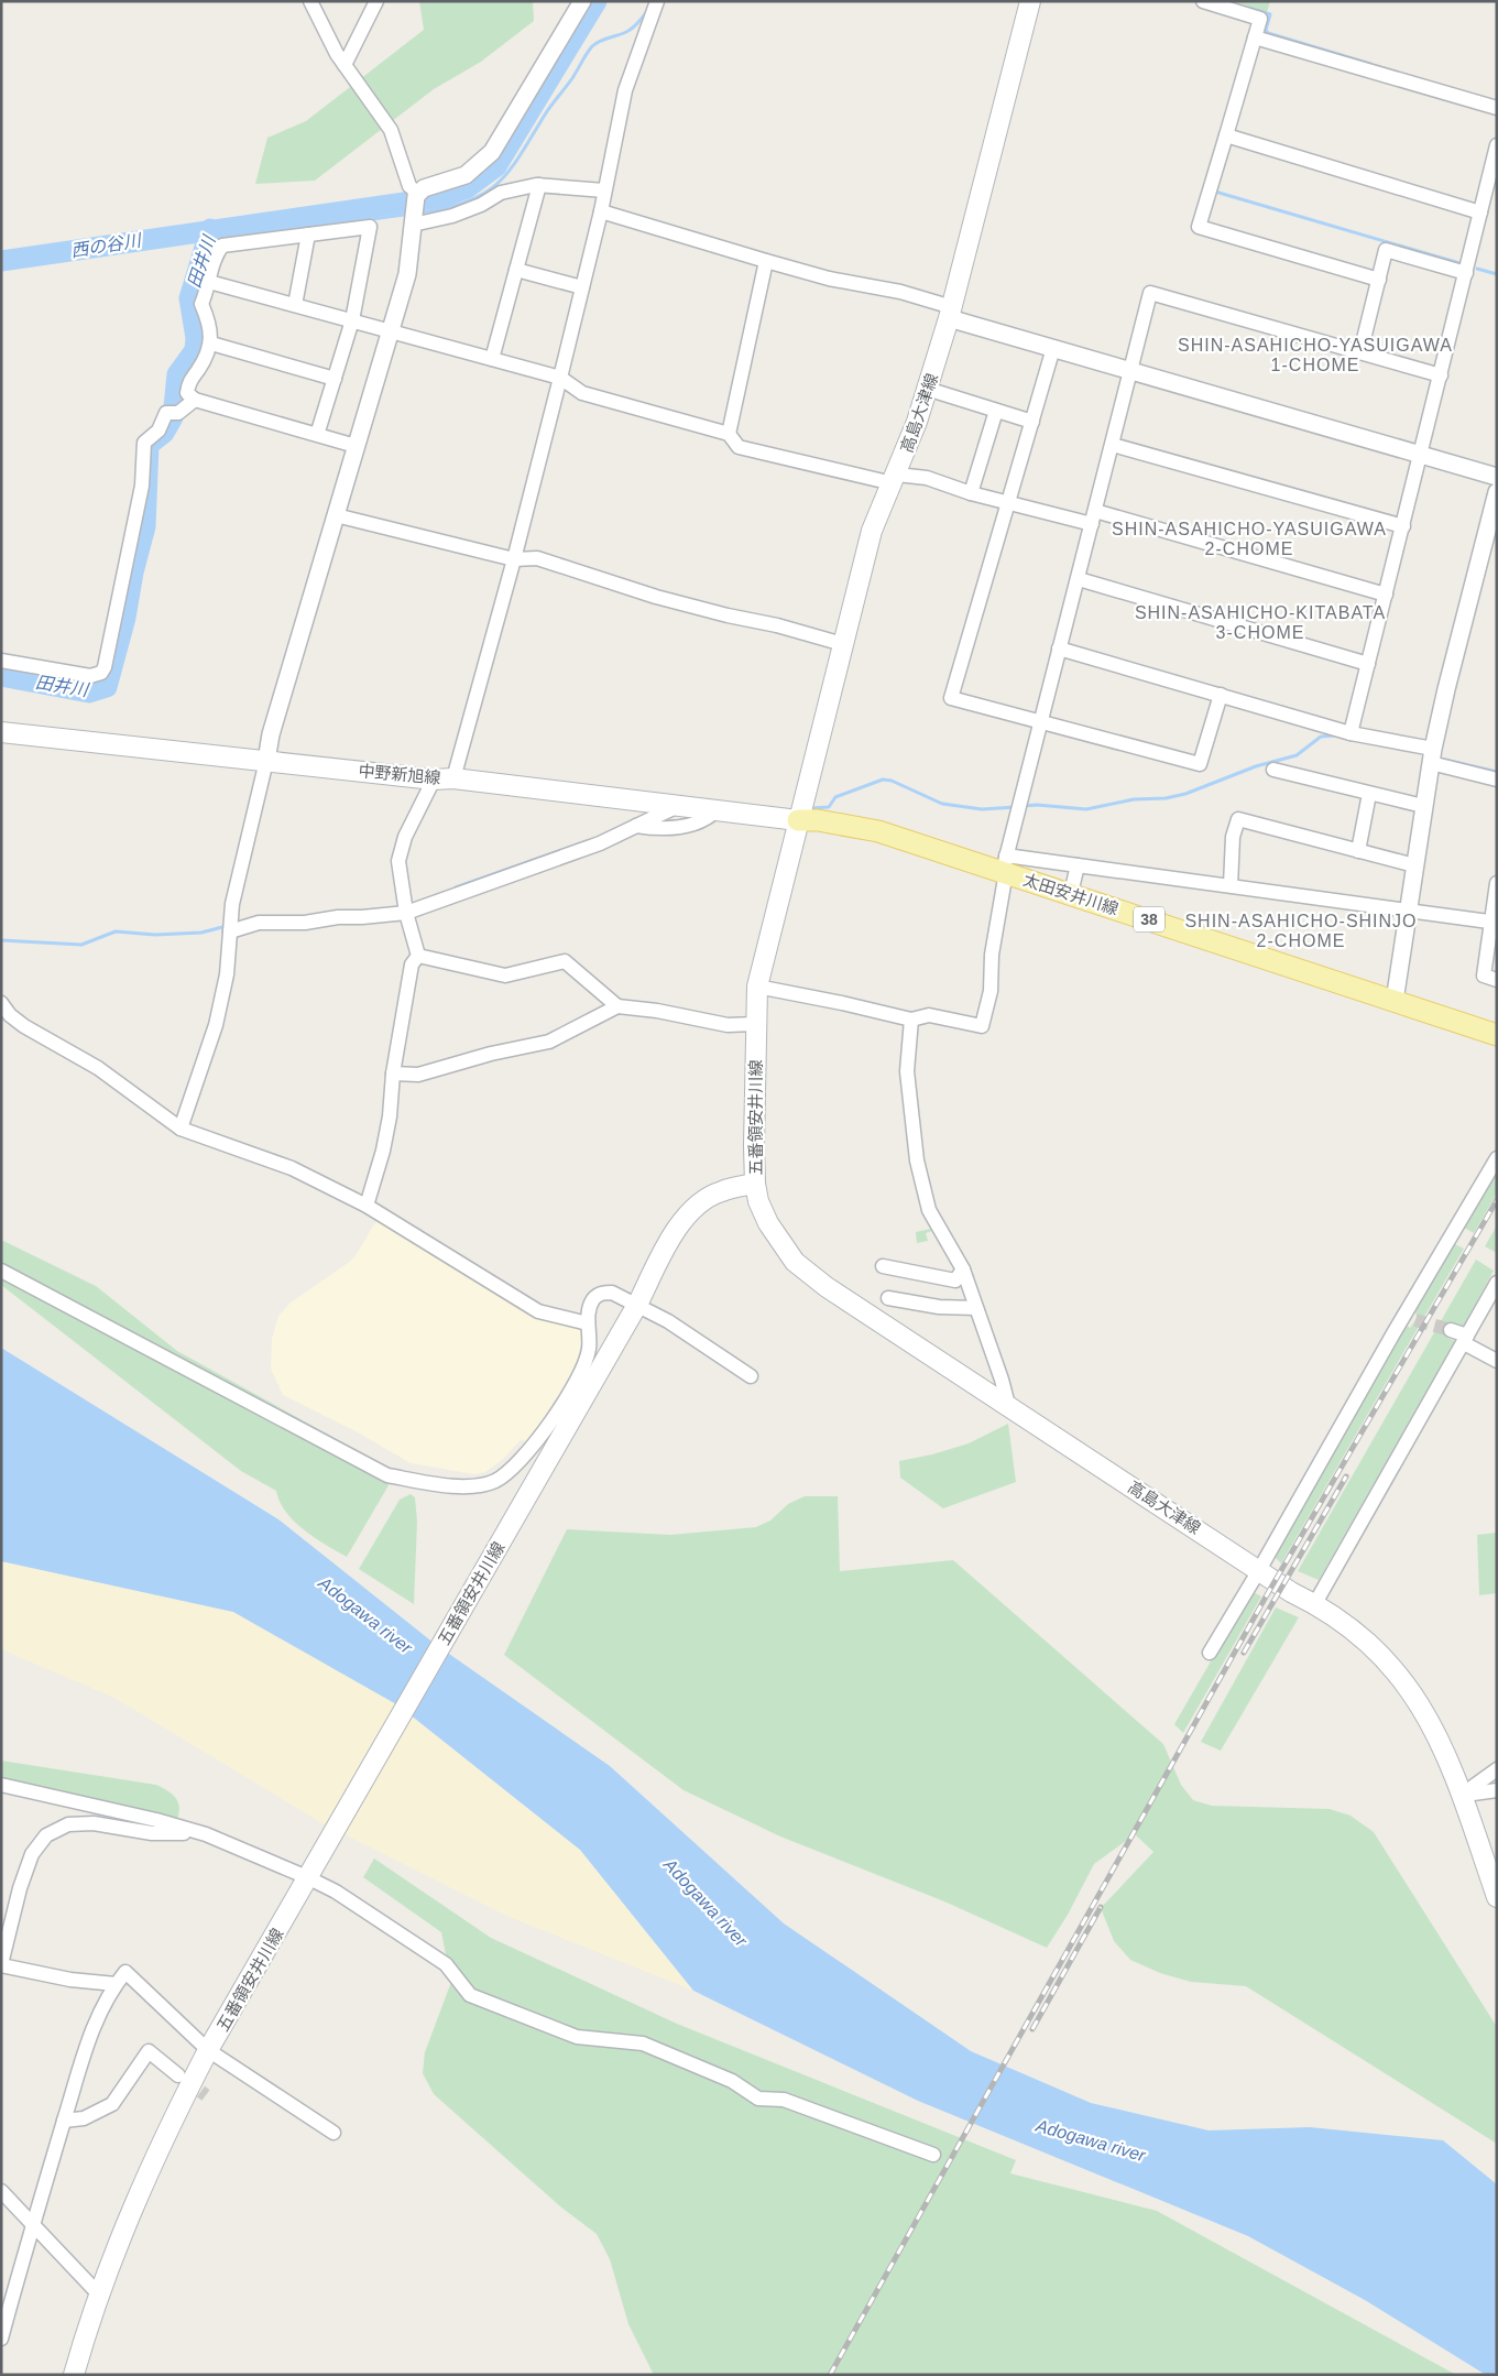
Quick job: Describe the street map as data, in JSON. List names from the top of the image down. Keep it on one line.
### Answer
{"streets":{"main road":["高島大津線","中野新旭線","太田安井川線","38","五番領安井川線"]},"crossings":[["高島大津線","中野新旭線"],["高島大津線","太田安井川線"],["高島大津線","五番領安井川線"],["中野新旭線","太田安井川線"],["中野新旭線","五番領安井川線"],["太田安井川線","五番領安井川線"]],"districts":["SHIN-ASAHICHO-YASUIGAWA 1-CHOME","SHIN-ASAHICHO-YASUIGAWA 2-CHOME","SHIN-ASAHICHO-KITABATA 3-CHOME","SHIN-ASAHICHO-SHINJO 2-CHOME"],"water":["西の谷川","田井川","Adogawa river"]}
